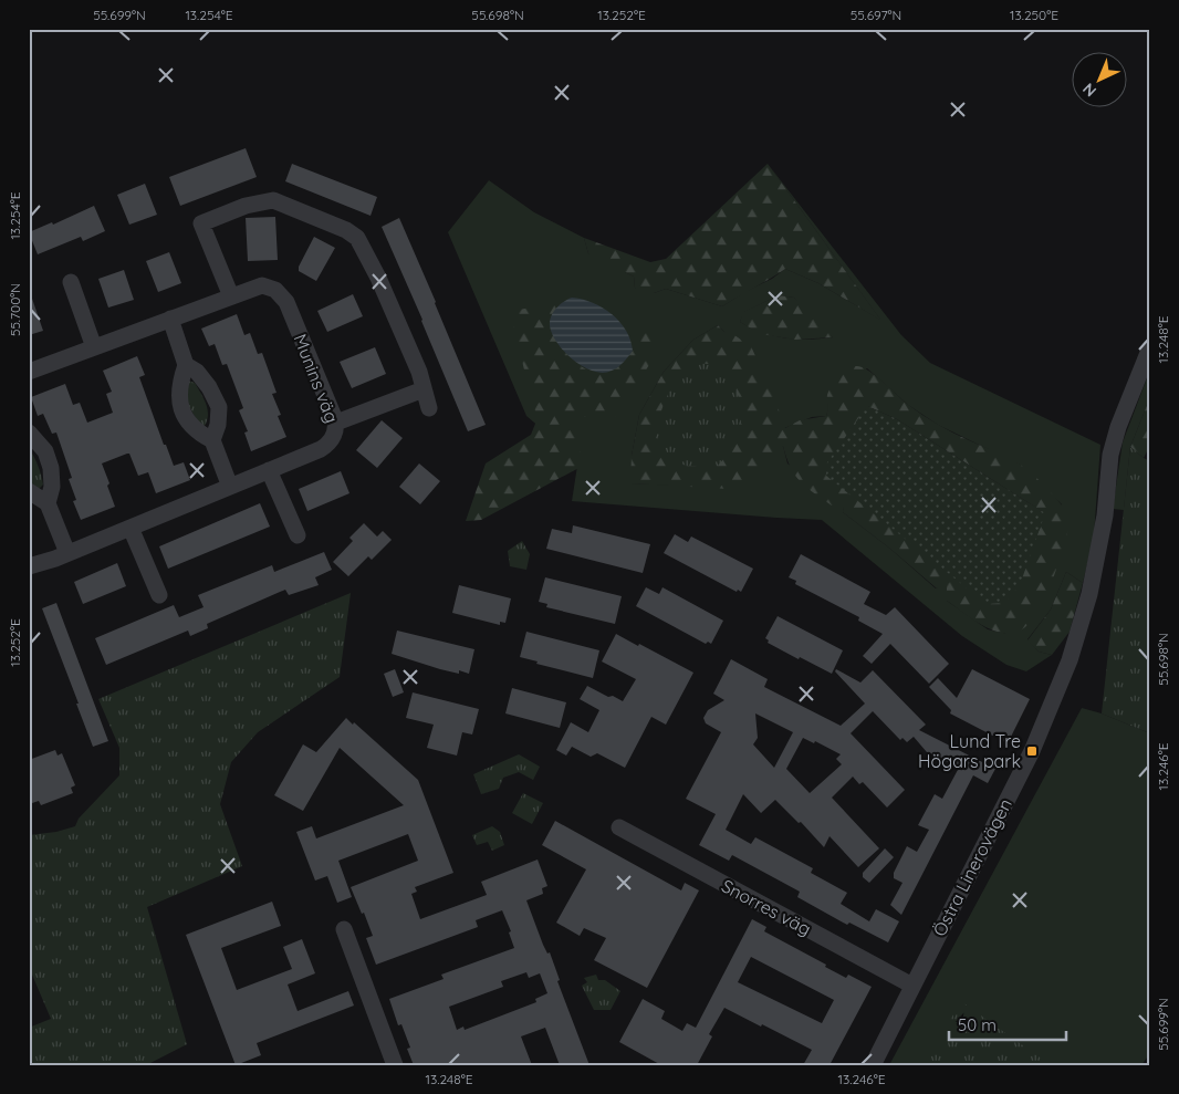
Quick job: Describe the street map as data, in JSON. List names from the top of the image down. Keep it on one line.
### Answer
{"streets":{"street":["Munins väg","Östra Linerovägen","Snorres väg"]},"crossings":[["Östra Linerovägen","Snorres väg"]],"places":{"transit":["Lund Tre Högars park"]},"scale_bar":"50 m","north":"bottom left","coordinates":["55.699°N","13.254°E","55.698°N","13.252°E","55.697°N","13.250°E","55.700°N","13.248°E","13.246°E"]}
